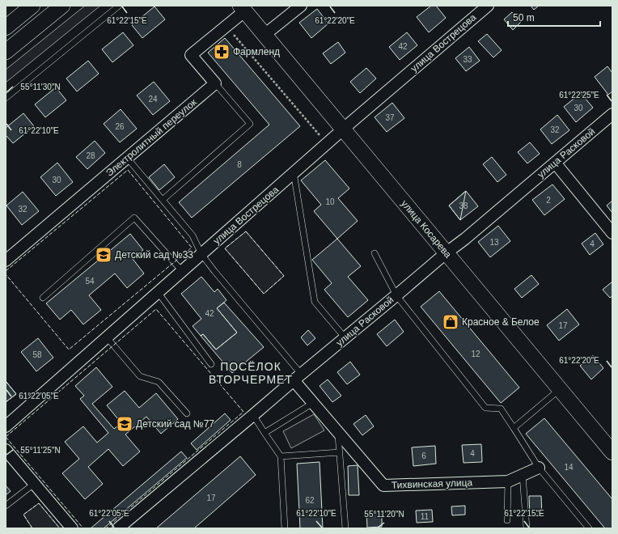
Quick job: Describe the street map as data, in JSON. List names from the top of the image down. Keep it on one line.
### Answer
{"streets":{"street":["улица Вострецова","Электролитный переулок","улица Расковой","улица Косарева","Тихвинская улица"]},"crossings":[["улица Вострецова","улица Косарева"],["улица Расковой","улица Косарева"],["улица Расковой","Тихвинская улица"]],"districts":["ПОСЁЛОК ВТОРЧЕРМЕТ"],"places":{"pharmacy":["Фармленд"],"school or university":["Детский сад №33","Детский сад №77"],"shop":["Красное & Белое"]},"house_numbers":["42","33","24","30","37","26","32","28","8","30","2","10","38","32","13","4","54","42","17","12","58","4","6","14","17","62","11"],"scale_bar":"50 m","coordinates":["61°22'15\"E","61°22'20\"E","55°11'30\"N","61°22'25\"E","61°22'10\"E","61°22'05\"E","55°11'25\"N","55°11'20\"N"]}
